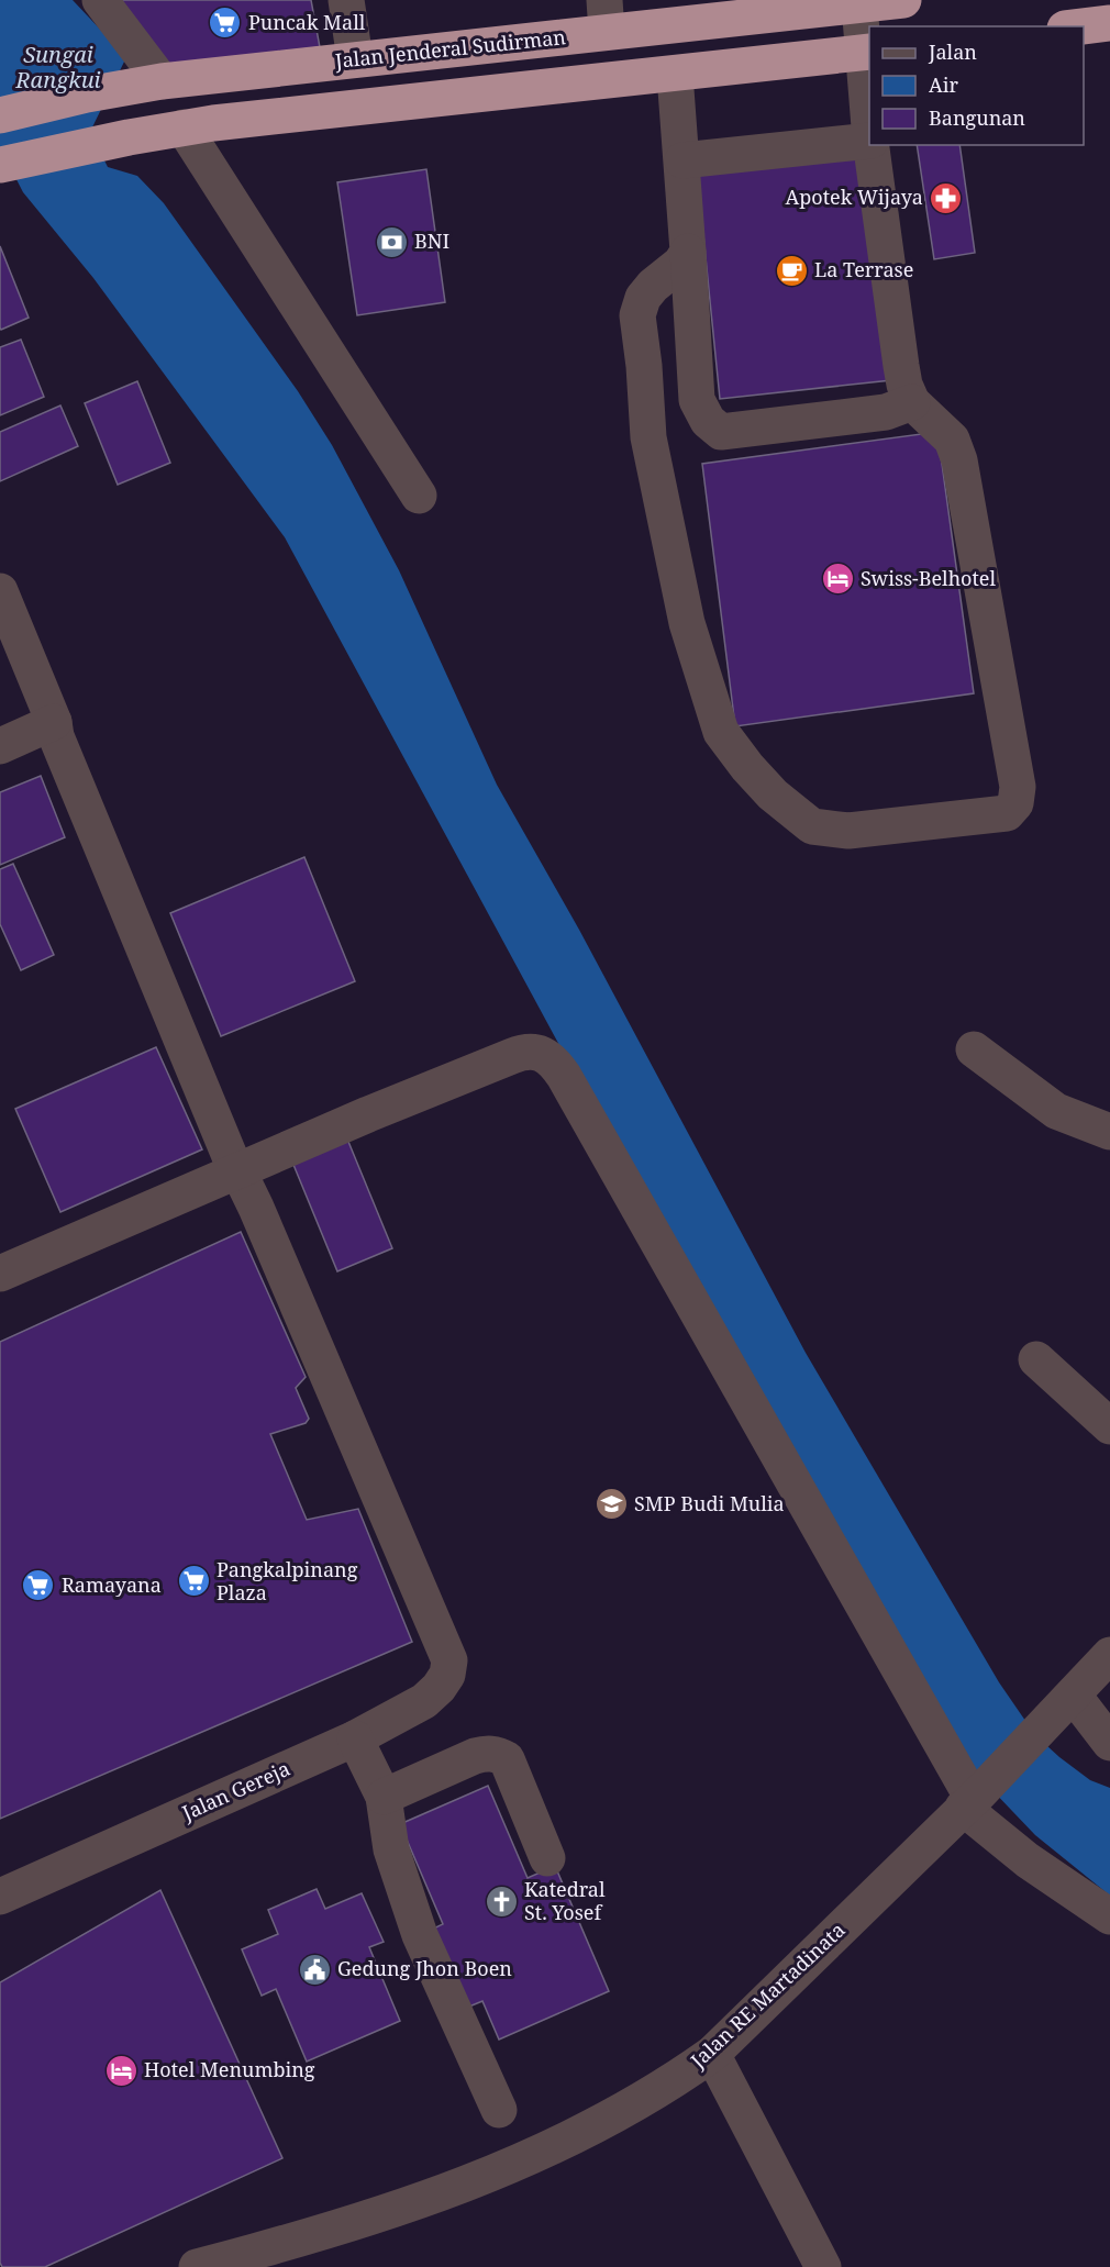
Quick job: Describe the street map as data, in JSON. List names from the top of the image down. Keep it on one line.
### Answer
{"streets":{"highway":["Jalan Jenderal Sudirman"],"street":["Jalan Gereja","Jalan RE Martadinata"]},"water":["Sungai Rangkui"],"places":{"supermarket":["Puncak Mall","Pangkalpinang Plaza","Ramayana"],"pharmacy":["Apotek Wijaya"],"bank":["BNI"],"cafe":["La Terrase"],"hotel":["Swiss-Belhotel","Hotel Menumbing"],"school or university":["SMP Budi Mulia"],"church":["Katedral St. Yosef"],"public building":["Gedung Jhon Boen"]},"legend":["Jalan","Air","Bangunan"]}
